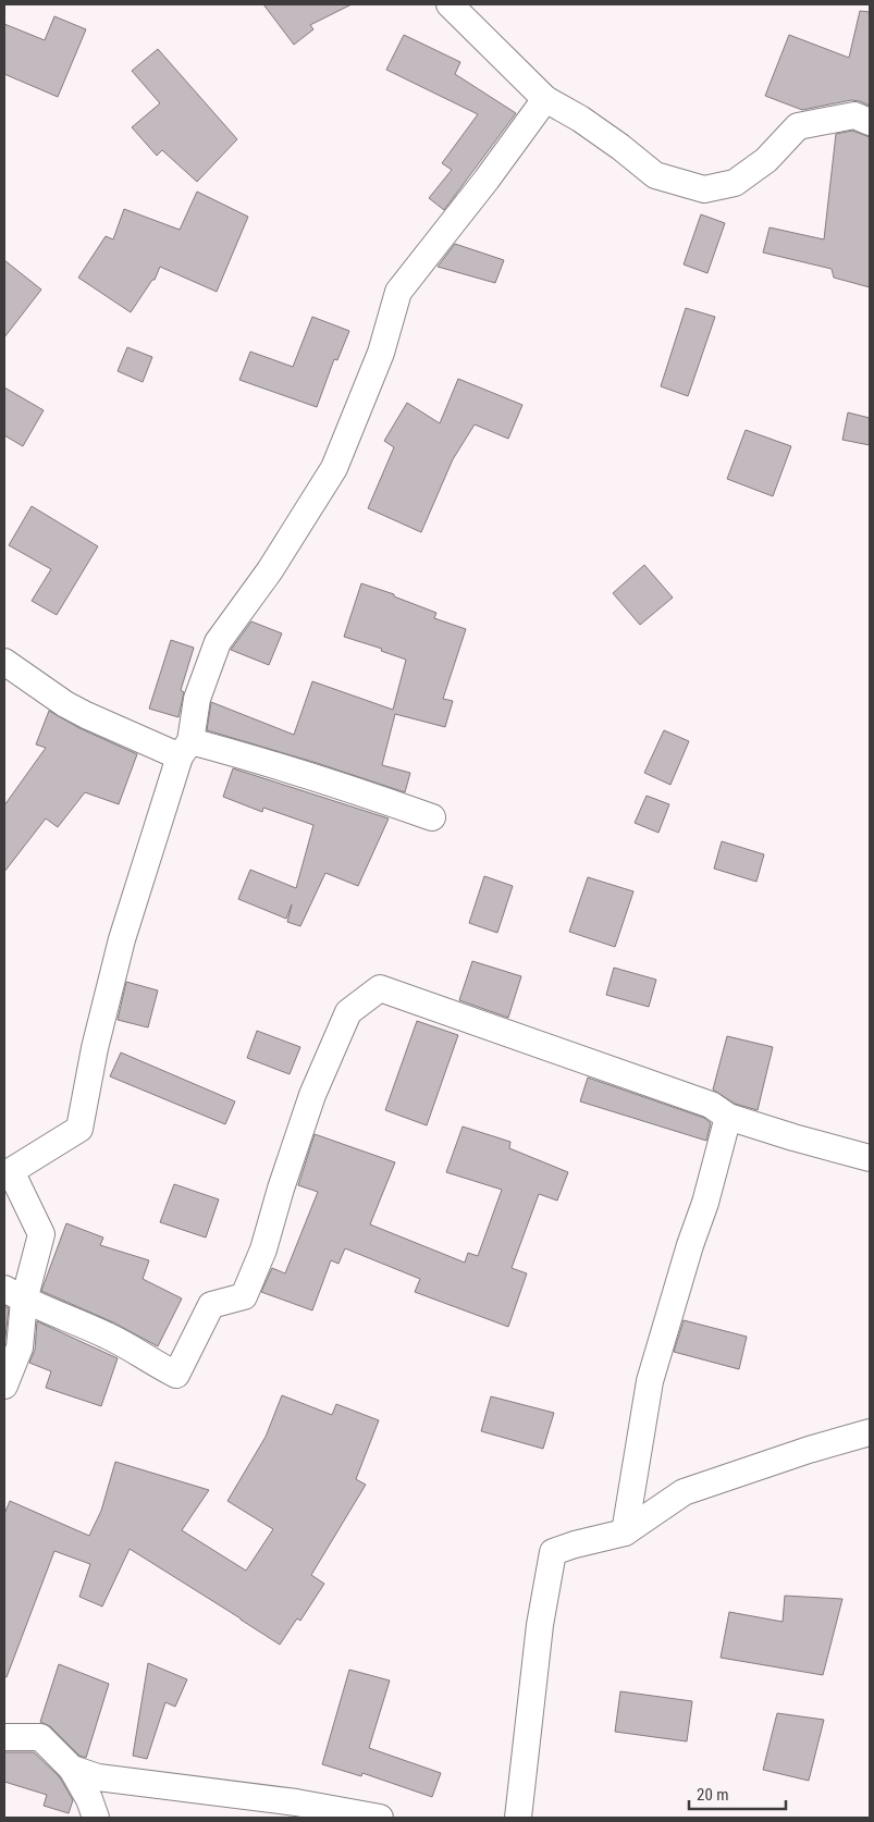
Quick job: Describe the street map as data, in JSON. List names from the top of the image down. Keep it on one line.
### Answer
{"scale_bar":"20 m"}
